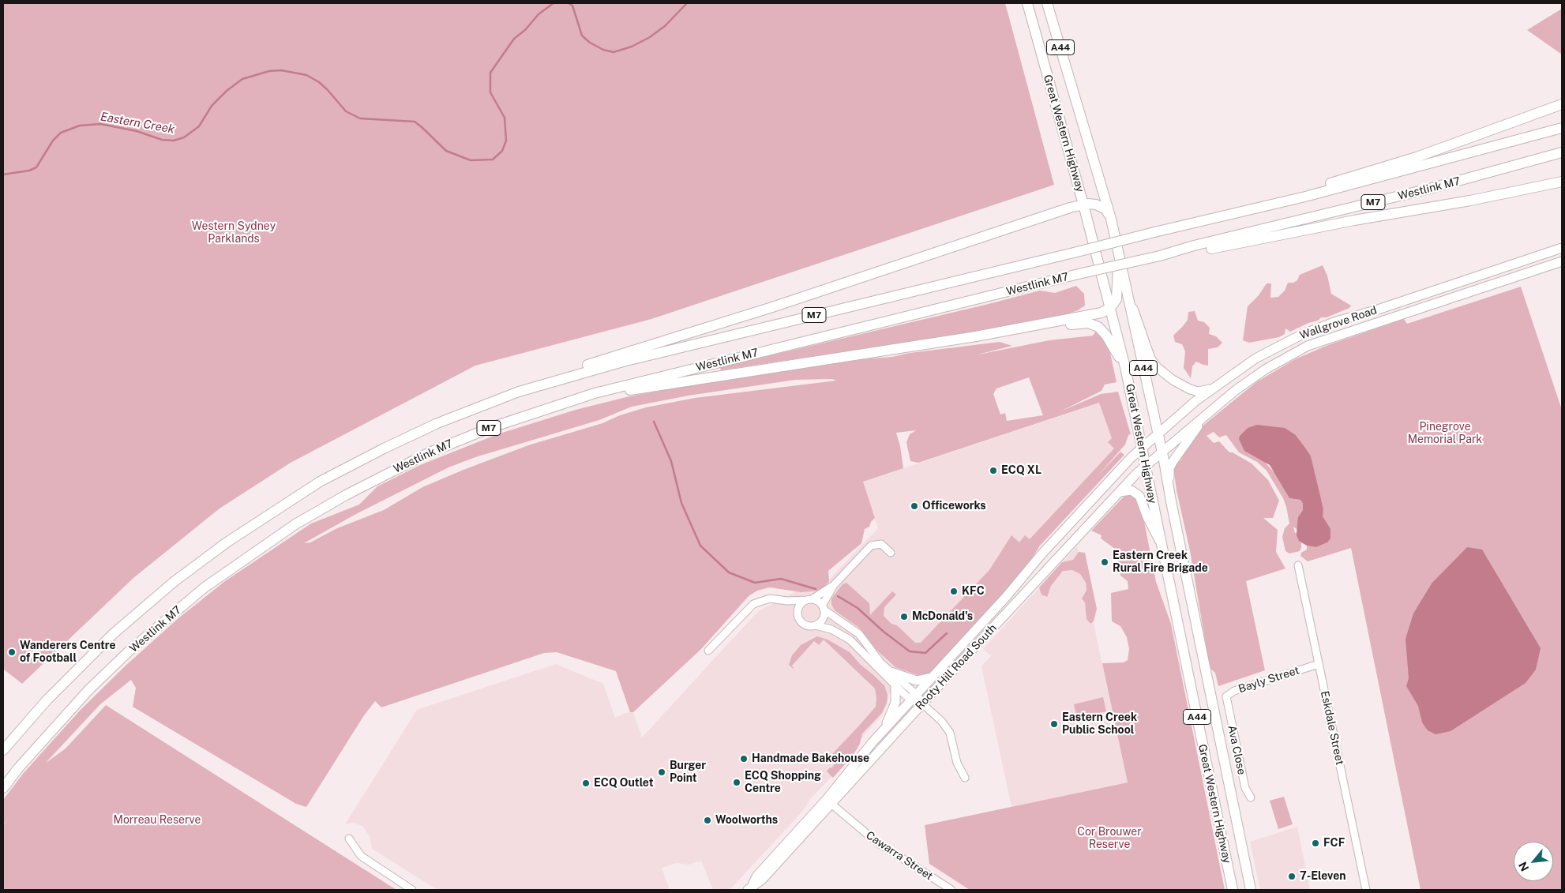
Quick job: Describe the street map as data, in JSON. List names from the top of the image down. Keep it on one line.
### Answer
{"streets":{"highway":["A44","Great Western Highway","Westlink M7","M7"],"main road":["Wallgrove Road","Rooty Hill Road South"],"street":["Bayly Street","Eskdale Street","Ava Close","Cawarra Street"]},"crossings":[["Great Western Highway","M7"],["Great Western Highway","Wallgrove Road"],["Great Western Highway","Rooty Hill Road South"],["Westlink M7","M7"],["Wallgrove Road","Rooty Hill Road South"],["Rooty Hill Road South","Cawarra Street"],["Bayly Street","Eskdale Street"],["Bayly Street","Ava Close"]],"water":["Eastern Creek"],"parks":["Western Sydney Parklands","Pinegrove Memorial Park","Morreau Reserve","Cor Brouwer Reserve"],"places":["ECQ XL","Officeworks","Eastern Creek Rural Fire Brigade","KFC","McDonald's","Wanderers Centre of Football","Eastern Creek Public School","Handmade Bakehouse","Burger Point","ECQ Shopping Centre","ECQ Outlet","Woolworths","FCF","7-Eleven"],"north":"bottom left"}
